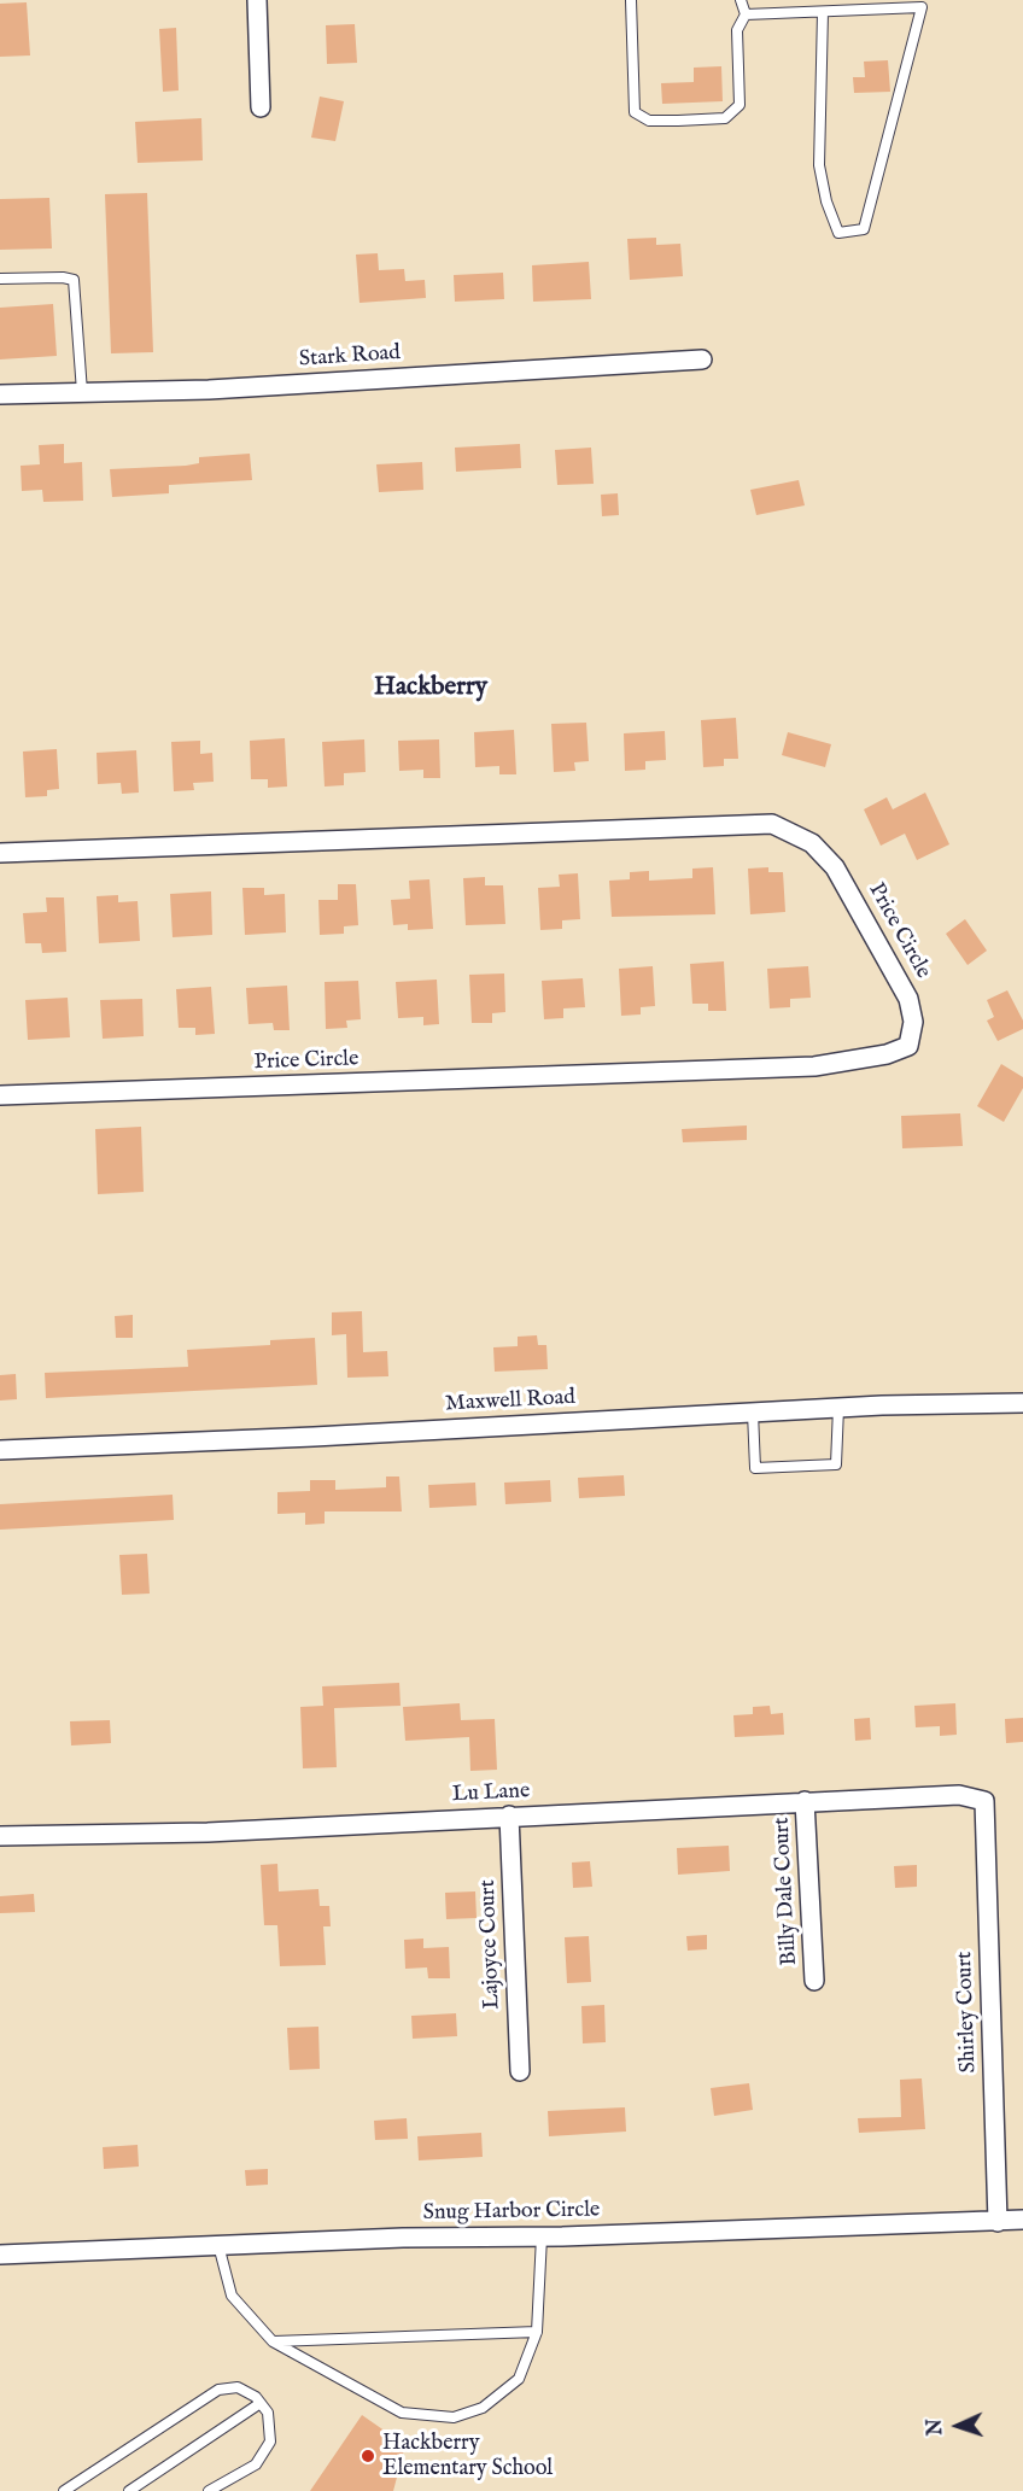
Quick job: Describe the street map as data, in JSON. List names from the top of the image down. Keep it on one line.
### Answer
{"streets":{"street":["Stark Road","Price Circle","Maxwell Road","Lu Lane","Billy Dale Court","Lajoyce Court","Shirley Court","Snug Harbor Circle"]},"crossings":[["Lu Lane","Billy Dale Court"],["Lu Lane","Lajoyce Court"],["Lu Lane","Shirley Court"],["Shirley Court","Snug Harbor Circle"]],"districts":["Hackberry"],"places":["Hackberry Elementary School"],"north":"left"}
